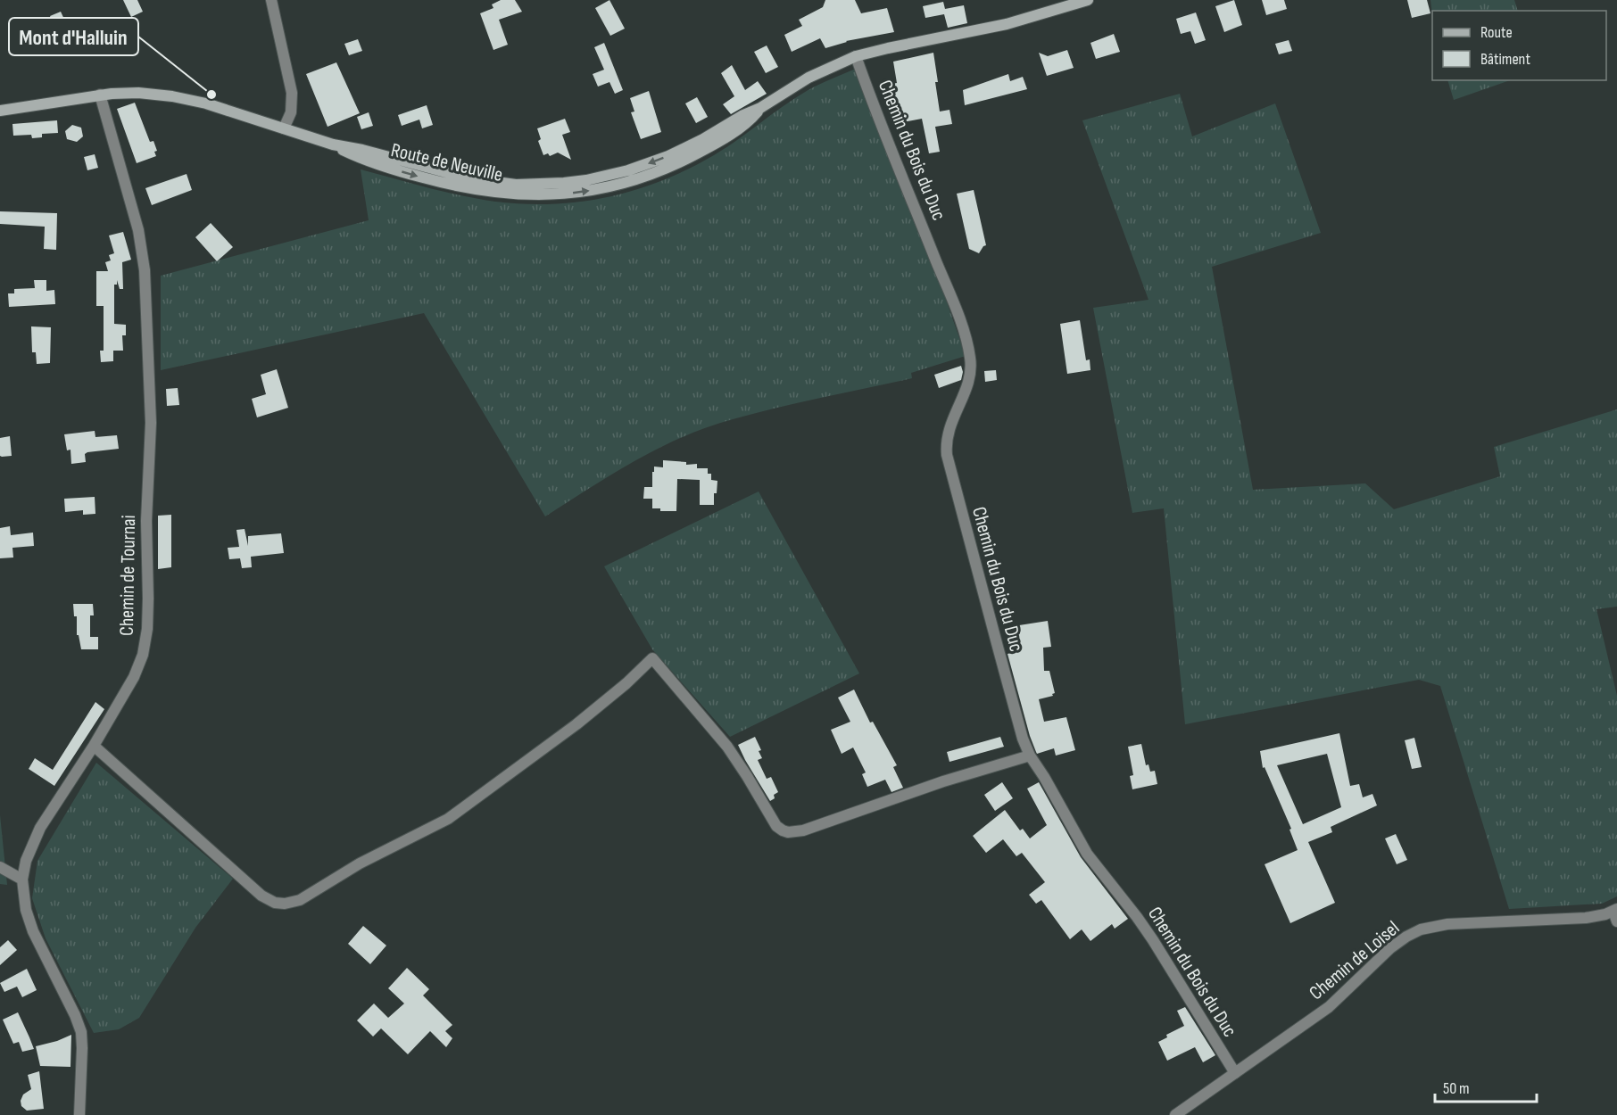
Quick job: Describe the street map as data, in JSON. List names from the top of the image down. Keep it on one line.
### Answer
{"streets":{"main road":["Route de Neuville"],"street":["Chemin du Bois du Duc","Chemin de Tournai","Chemin de Loisel"]},"crossings":[["Chemin du Bois du Duc","Route de Neuville"],["Chemin du Bois du Duc","Chemin de Loisel"],["Route de Neuville","Chemin de Tournai"]],"places":["Mont d'Halluin"],"legend":["Route","Bâtiment"],"scale_bar":"50 m"}
